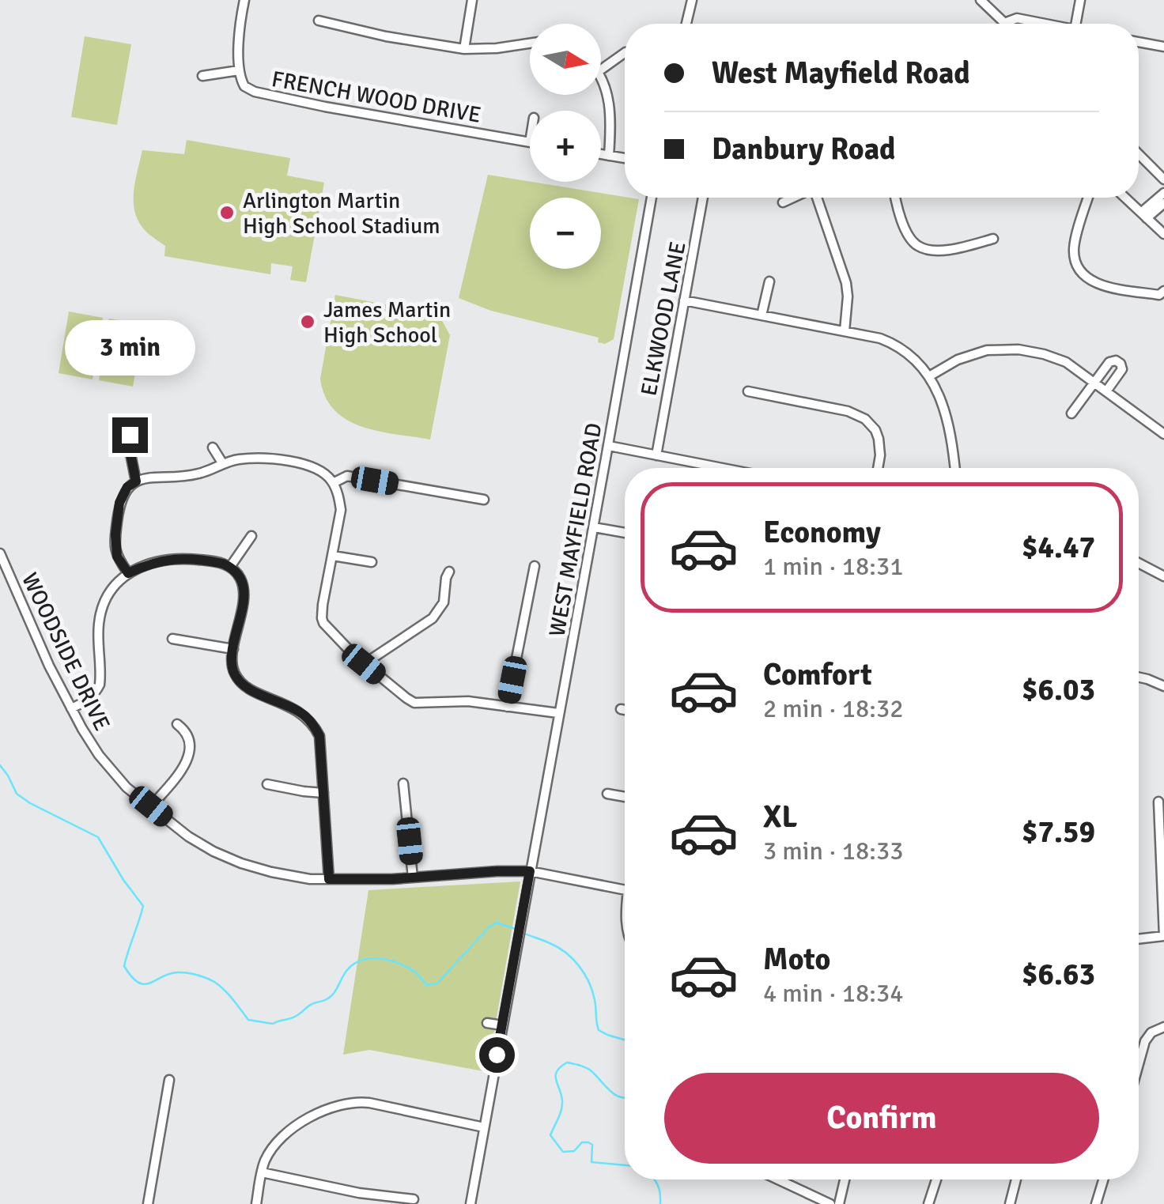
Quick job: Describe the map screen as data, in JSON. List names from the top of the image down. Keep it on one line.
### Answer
{"streets":{"street":["FRENCH WOOD DRIVE","ELKWOOD LANE","WEST MAYFIELD ROAD","WOODSIDE DRIVE"]},"crossings":[["WEST MAYFIELD ROAD","WOODSIDE DRIVE"]],"places":["Arlington Martin High School Stadium","James Martin High School"],"north":"right","page":{"map_buttons":["+","−"],"banner":["West Mayfield Road","Danbury Road"],"bubble":"3 min","list":[{"name":"Economy","note":"1 min · 18:31","value":"$4.47"},{"name":"Comfort","note":"2 min · 18:32","value":"$6.03"},{"name":"XL","note":"3 min · 18:33","value":"$7.59"},{"name":"Moto","note":"4 min · 18:34","value":"$6.63"}],"buttons":"Confirm"}}
